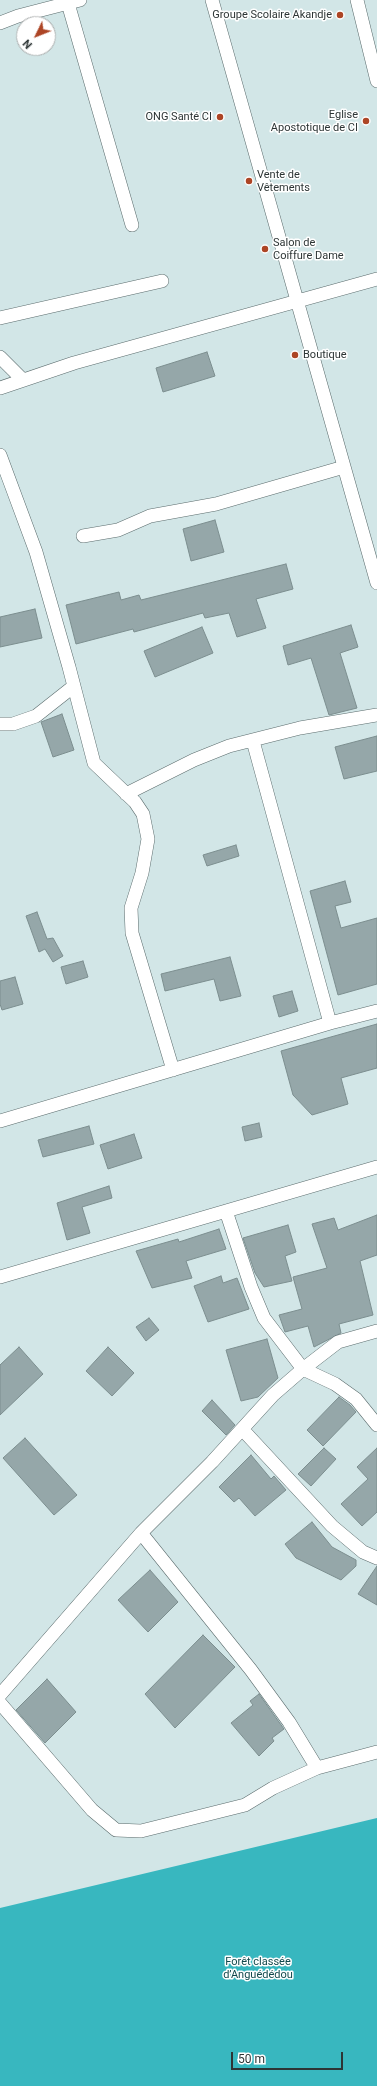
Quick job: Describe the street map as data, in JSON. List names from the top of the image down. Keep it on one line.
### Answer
{"parks":["Forêt classée d’Anguédédou"],"places":["Groupe Scolaire Akandje","ONG Santé CI","Eglise Apostotique de CI","Vente de Vêtements","Salon de Coiffure Dame","Boutique"],"scale_bar":"50 m","north":"bottom left"}
